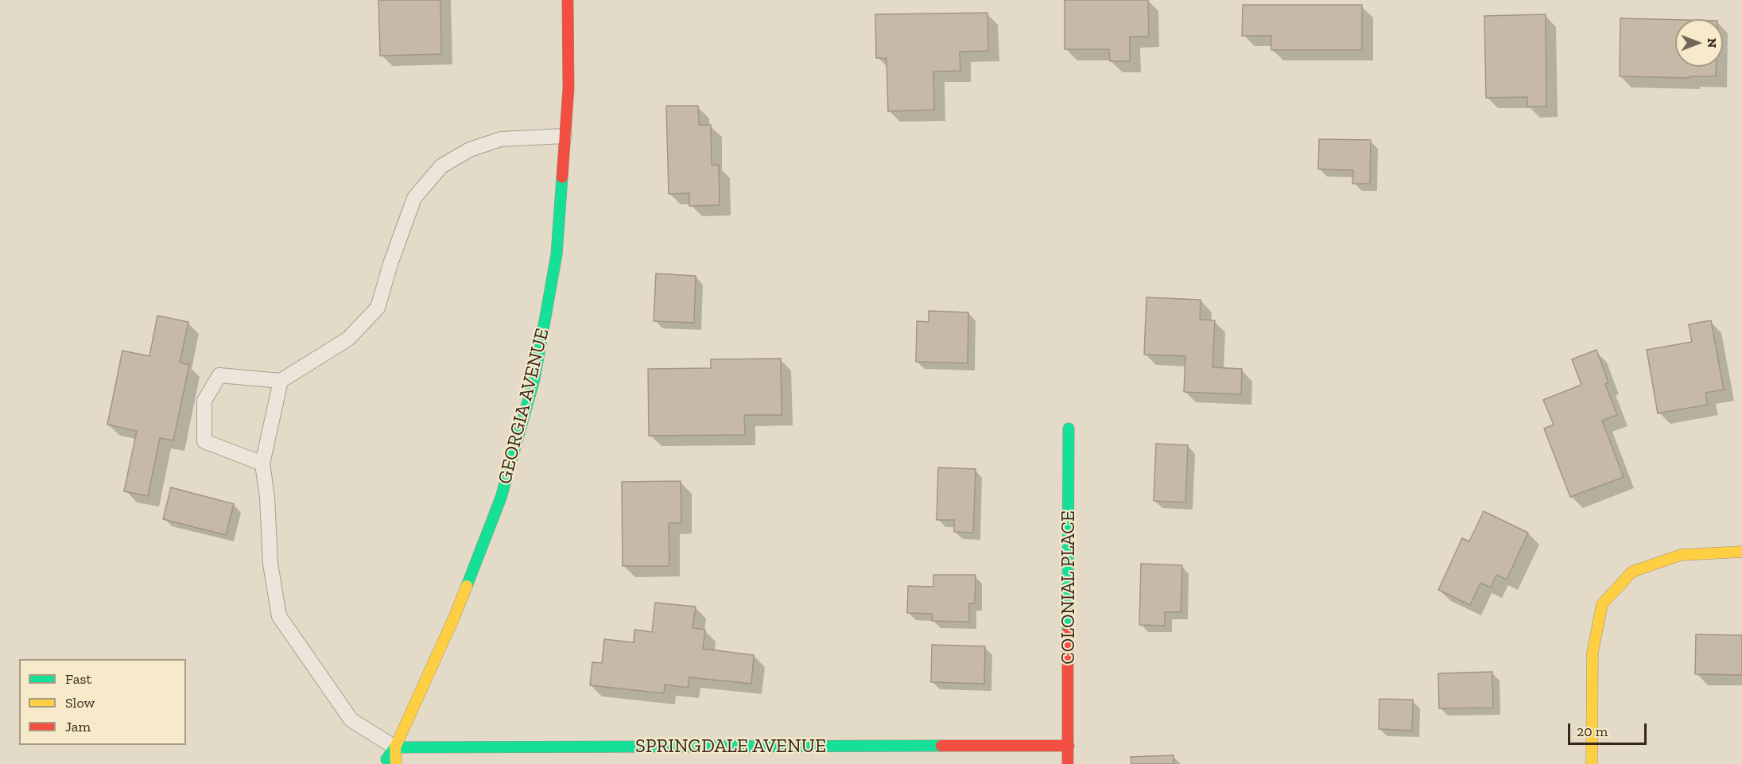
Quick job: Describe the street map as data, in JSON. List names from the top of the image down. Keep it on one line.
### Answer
{"streets":{"street":["GEORGIA AVENUE","COLONIAL PLACE","SPRINGDALE AVENUE"]},"crossings":[["GEORGIA AVENUE","SPRINGDALE AVENUE"],["COLONIAL PLACE","SPRINGDALE AVENUE"]],"legend":["Fast","Slow","Jam"],"scale_bar":"20 m","north":"right"}
